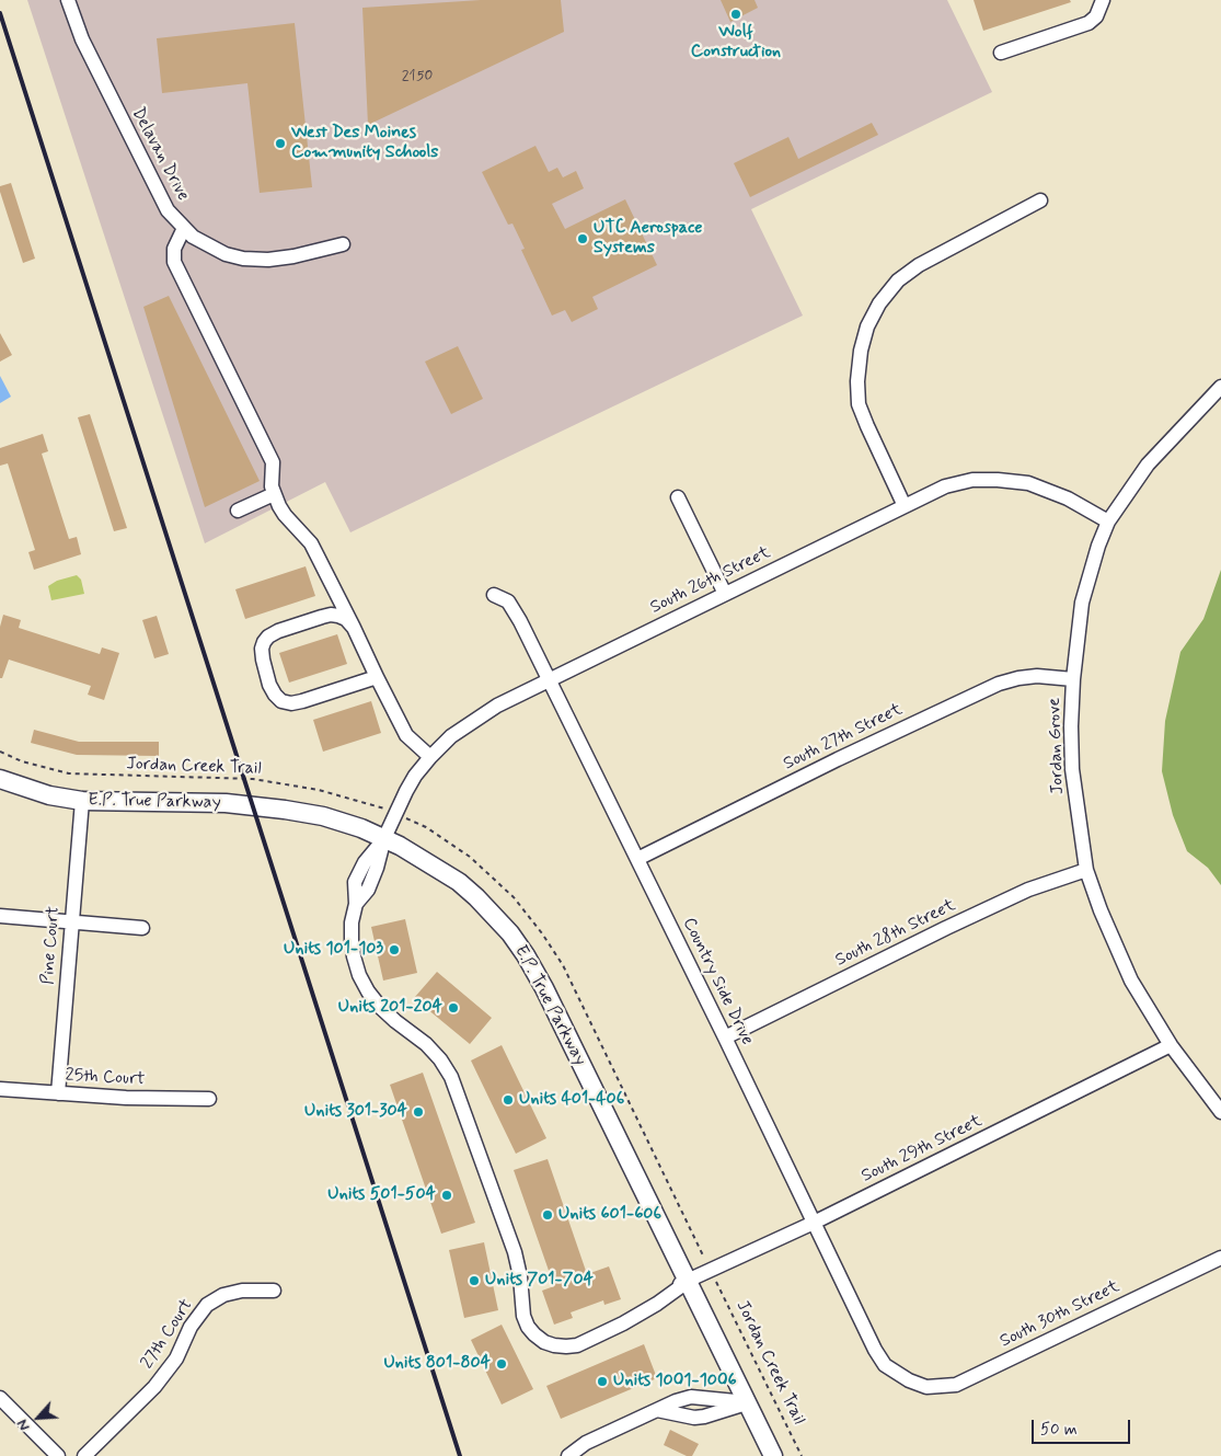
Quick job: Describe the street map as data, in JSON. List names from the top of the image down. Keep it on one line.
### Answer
{"streets":{"main road":["E.P. True Parkway"],"street":["Delavan Drive","South 26th Street","South 27th Street","Jordan Grove","South 28th Street","Pine Court","Country Side Drive","25th Court","South 29th Street","South 30th Street","27th Court"],"path":["Jordan Creek Trail"]},"crossings":[["South 26th Street","Jordan Grove"],["South 26th Street","E.P. True Parkway"],["South 26th Street","Country Side Drive"],["South 26th Street","South 29th Street"],["South 27th Street","Jordan Grove"],["South 27th Street","Country Side Drive"],["Jordan Grove","South 28th Street"],["Jordan Grove","South 29th Street"],["E.P. True Parkway","Pine Court"],["E.P. True Parkway","South 29th Street"],["South 28th Street","Country Side Drive"],["Pine Court","25th Court"],["Country Side Drive","South 29th Street"],["Country Side Drive","South 30th Street"]],"places":["Wolf Construction","West Des Moines Community Schools","UTC Aerospace Systems","Units 101-103","Units 201-204","Units 401-406","Units 301-304","Units 501-504","Units 601-606","Units 701-704","Units 801-804","Units 1001-1006"],"house_numbers":["2150"],"scale_bar":"50 m","north":"bottom left"}
